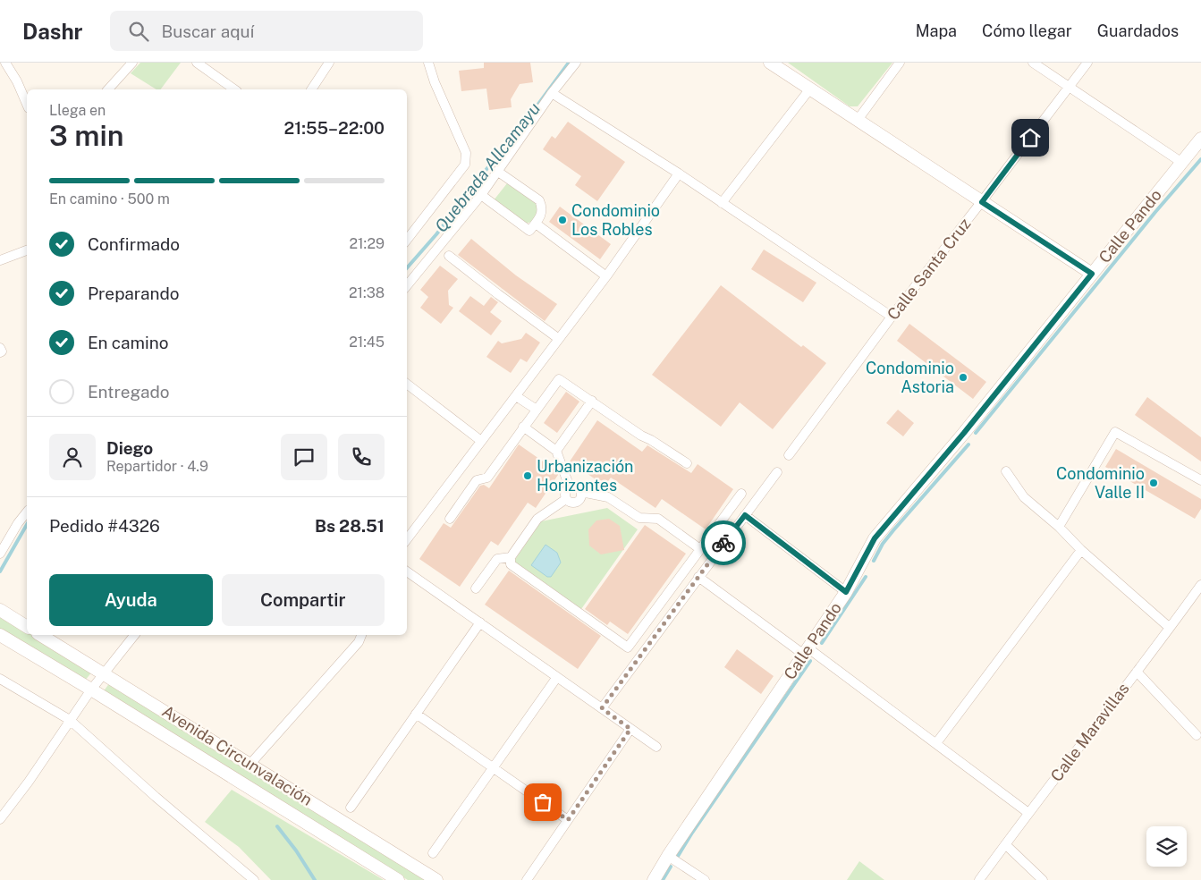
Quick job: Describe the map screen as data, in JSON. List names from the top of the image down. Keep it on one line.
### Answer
{"streets":{"street":["Calle Pando","Calle Santa Cruz","Calle Maravillas","Avenida Circunvalación"]},"water":["Quebrada Allcamayu"],"places":["Condominio Los Robles","Condominio Astoria","Urbanización Horizontes","Condominio Valle II"],"page":{"header":"Dashr","search":"Buscar aquí","nav":["Mapa","Cómo llegar","Guardados"],"heading":["3 min","Llega en","21:55–22:00"],"panel":["Diego","Repartidor · 4.9","Pedido #4326","Bs 28.51"],"bar":"En camino · 500 m","list":[["Confirmado","21:29"],["Preparando","21:38"],["En camino","21:45"],"Entregado"],"buttons":["Ayuda","Compartir"]}}
